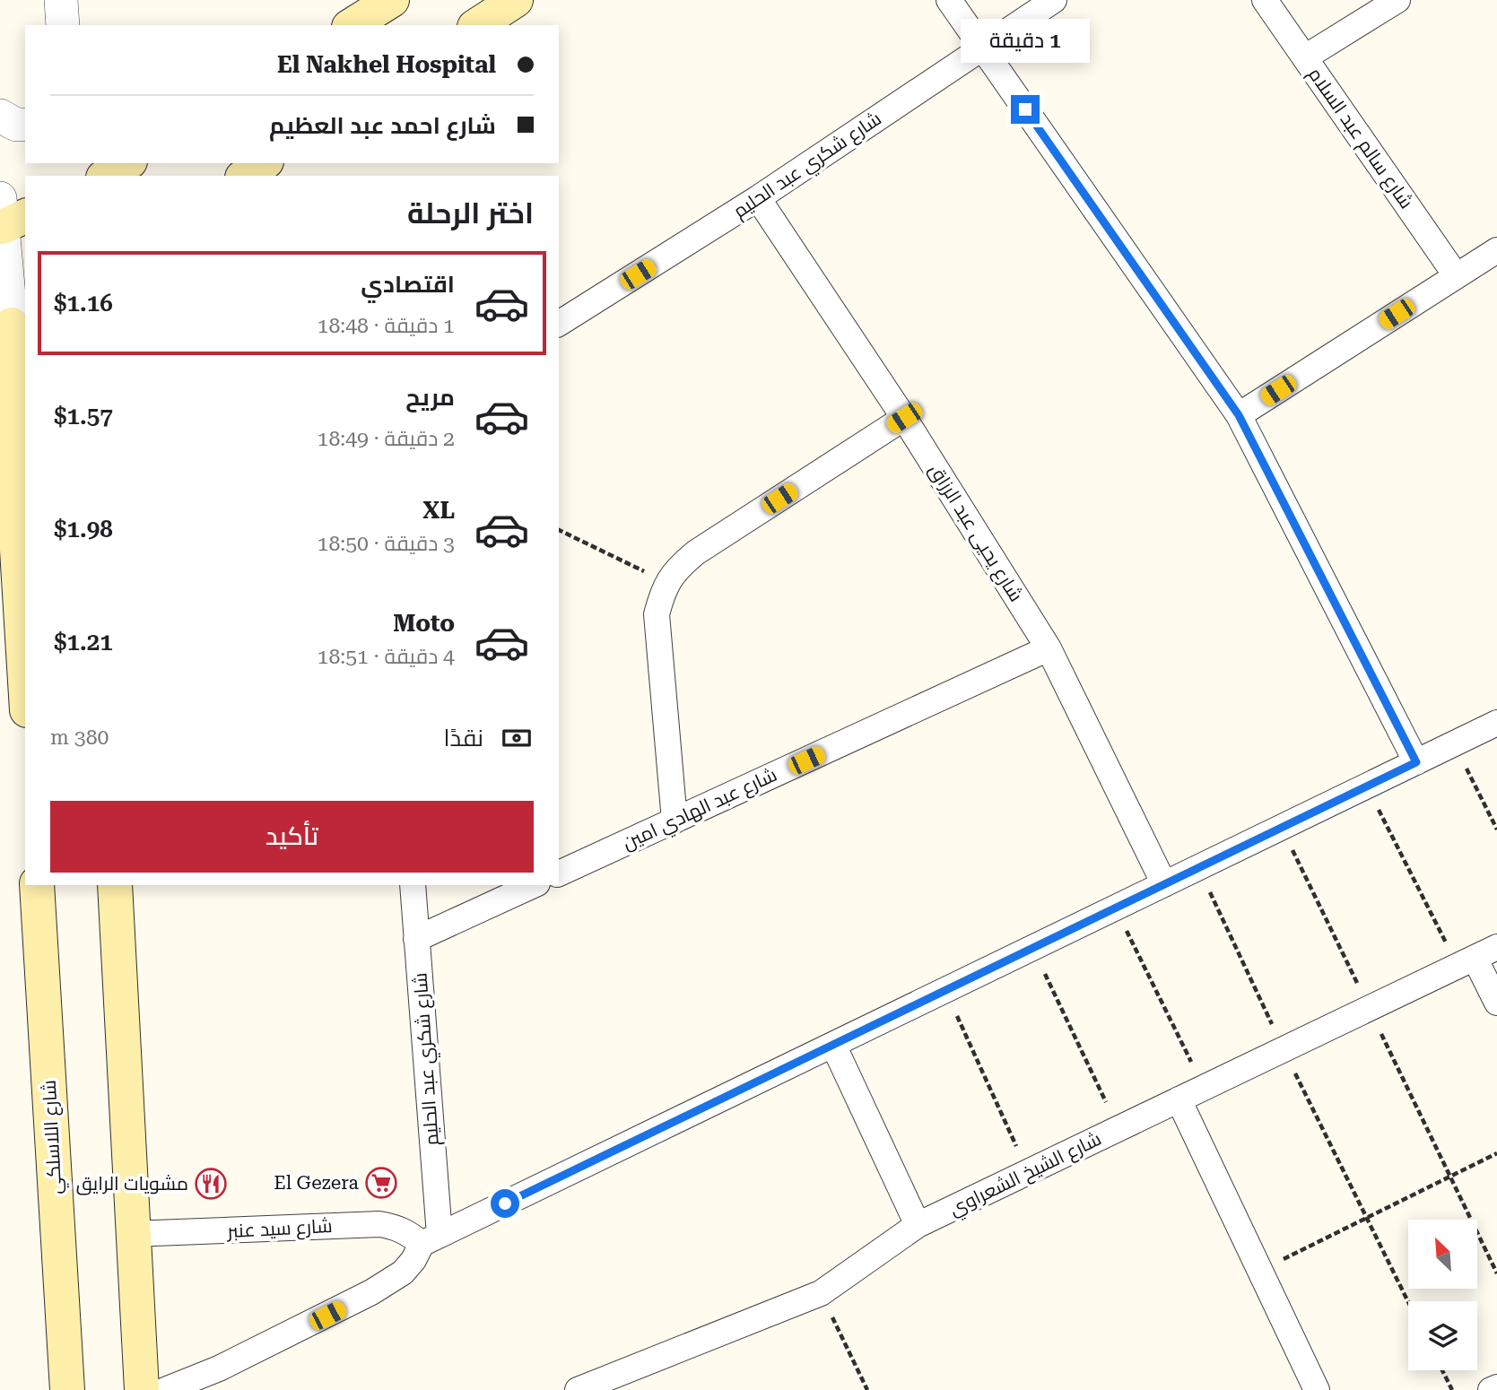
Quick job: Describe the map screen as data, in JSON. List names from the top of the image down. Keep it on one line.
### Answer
{"streets":{"main road":["شارع اللاسلكي"],"street":["شارع سالم عبد السلام","شارع شكري عبد الحليم","شارع يحيى عبد الرزاق","شارع عبد الهادي امين","شارع الشيخ الشعراوي","شارع سيد عنبر"]},"crossings":[["شارع شكري عبد الحليم","شارع يحيى عبد الرزاق"],["شارع شكري عبد الحليم","شارع سيد عنبر"],["شارع يحيى عبد الرزاق","شارع عبد الهادي امين"]],"places":{"supermarket":["El Gezera"],"restaurant":["مشويات الرايق"]},"north":"top left","page":{"bubble":"1 دقيقة","banner":["El Nakhel Hospital","شارع احمد عبد العظيم"],"heading":"اختر الرحلة","list":[{"name":"اقتصادي","note":"1 دقيقة · 18:48","value":"$1.16"},{"name":"مريح","note":"2 دقيقة · 18:49","value":"$1.57"},{"name":"XL","note":"3 دقيقة · 18:50","value":"$1.98"},{"name":"Moto","note":"4 دقيقة · 18:51","value":"$1.21"}],"pay":["نقدًا","380 m"],"buttons":"تأكيد"}}
